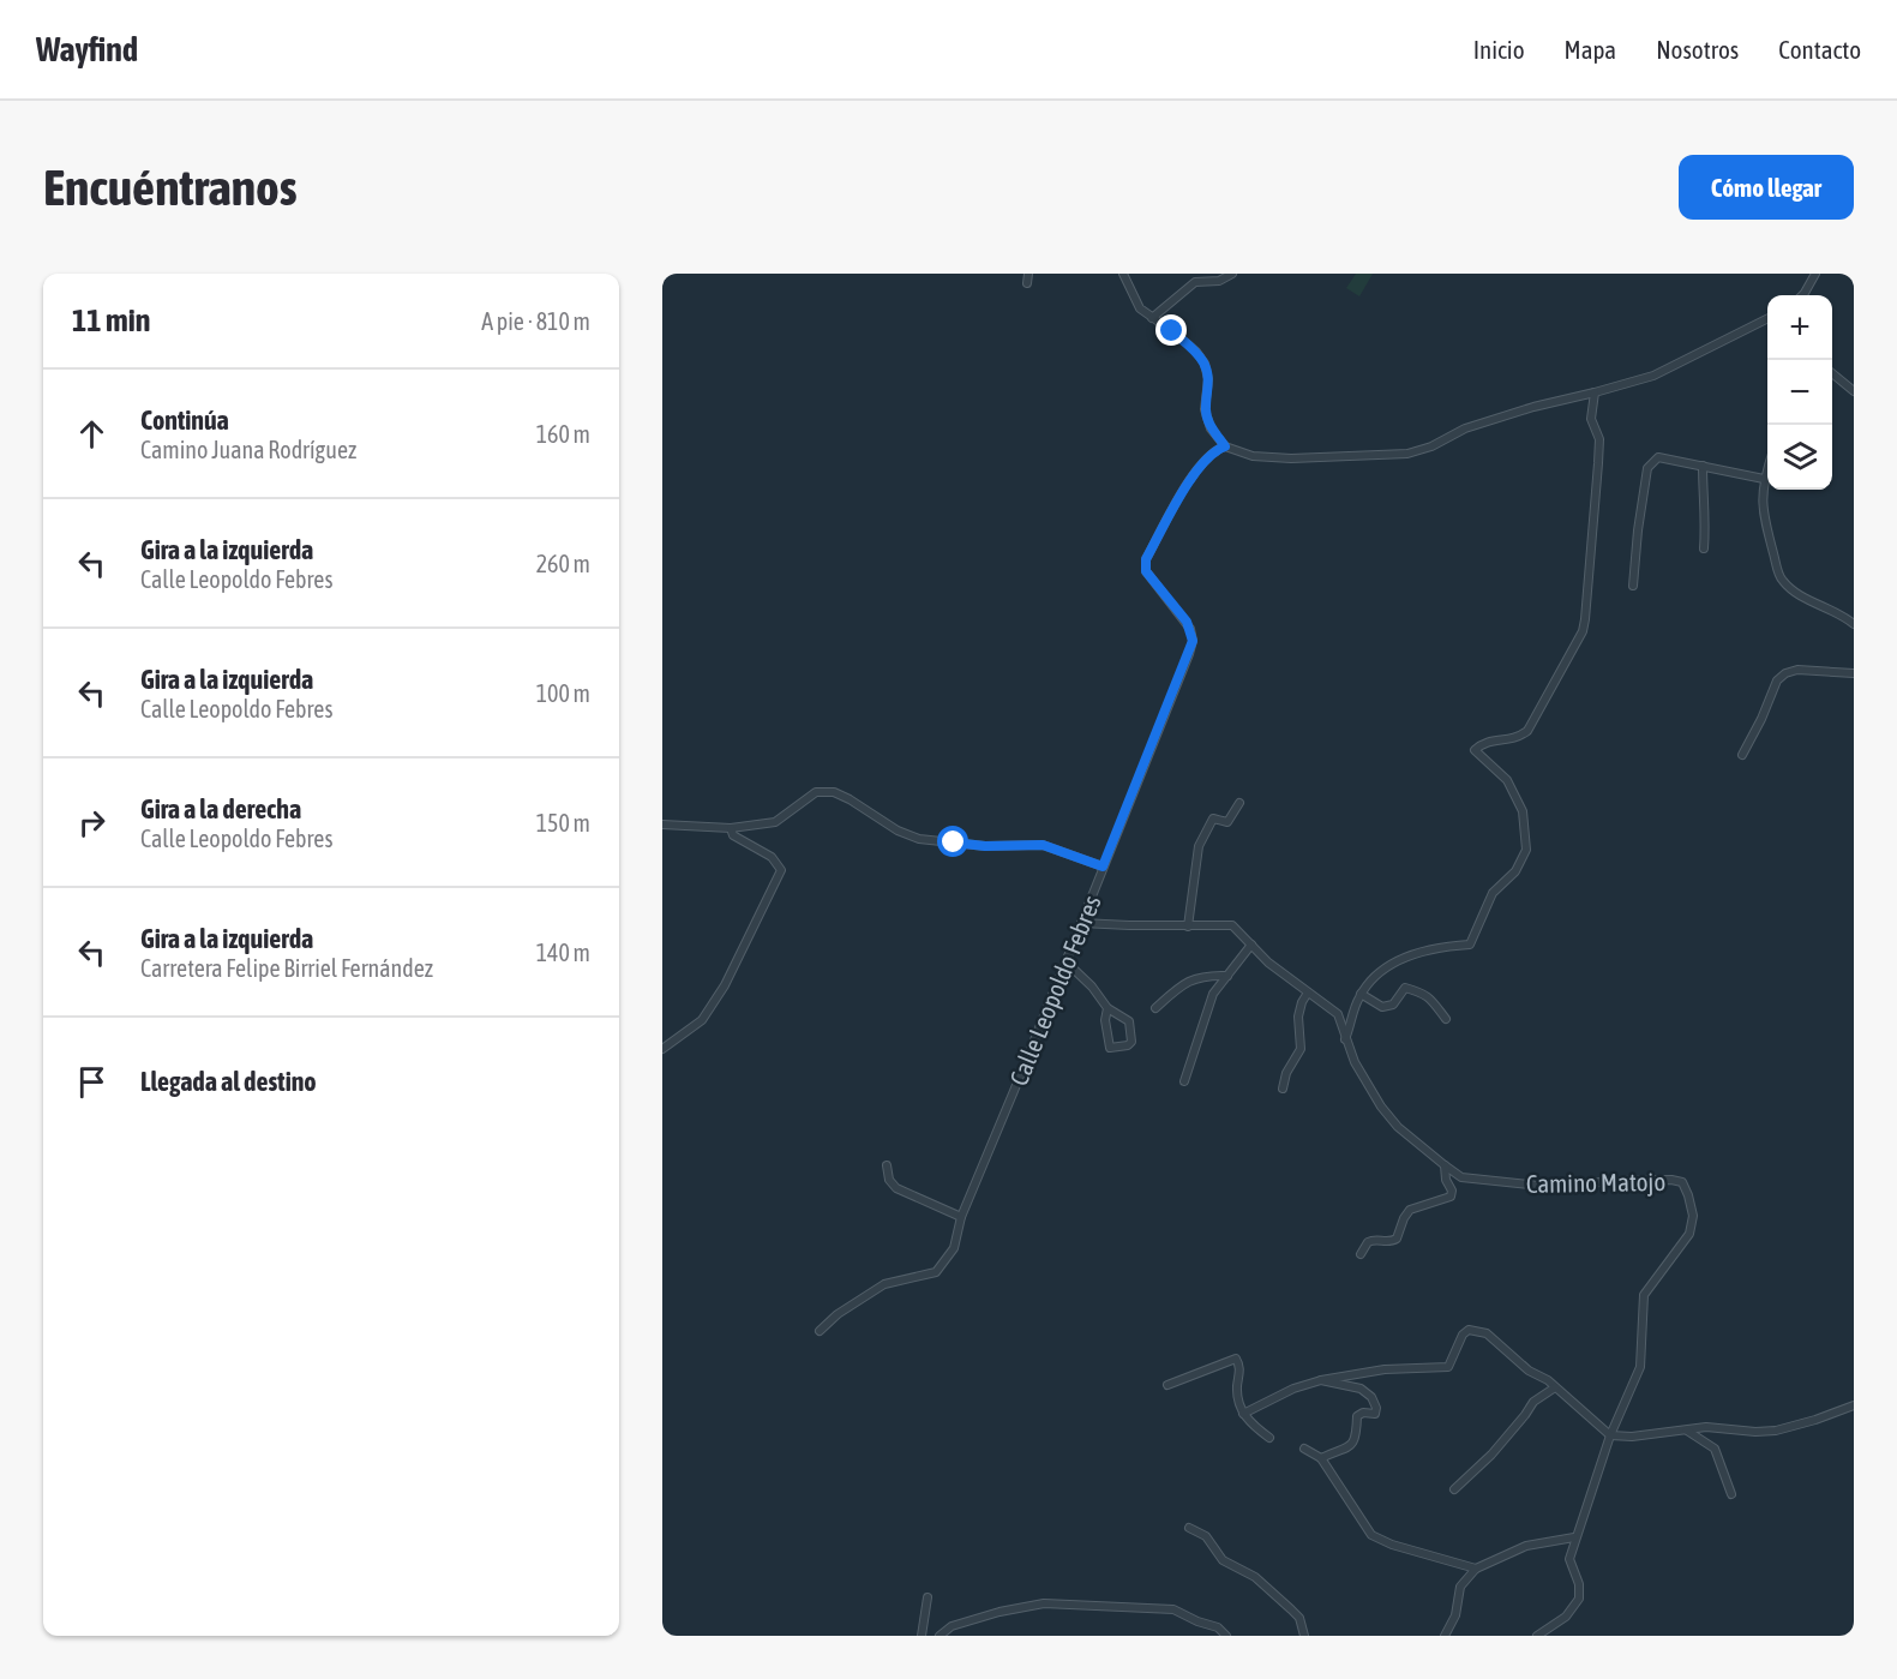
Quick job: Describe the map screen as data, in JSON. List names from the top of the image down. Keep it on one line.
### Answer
{"streets":{"street":["Calle Leopoldo Febres","Camino Matojo"]},"crossings":[["Calle Leopoldo Febres","Camino Matojo"]],"page":{"header":"Wayfind","nav":["Inicio","Mapa","Nosotros","Contacto"],"buttons":"Cómo llegar","title":"Encuéntranos","heading":["11 min","A pie · 810 m"],"map_buttons":["+","−"],"list":[["Continúa","Camino Juana Rodríguez","160 m"],["Gira a la izquierda","Calle Leopoldo Febres","260 m"],["Gira a la izquierda","Calle Leopoldo Febres","100 m"],["Gira a la derecha","Calle Leopoldo Febres","150 m"],["Gira a la izquierda","Carretera Felipe Birriel Fernández","140 m"],"Llegada al destino"]}}
